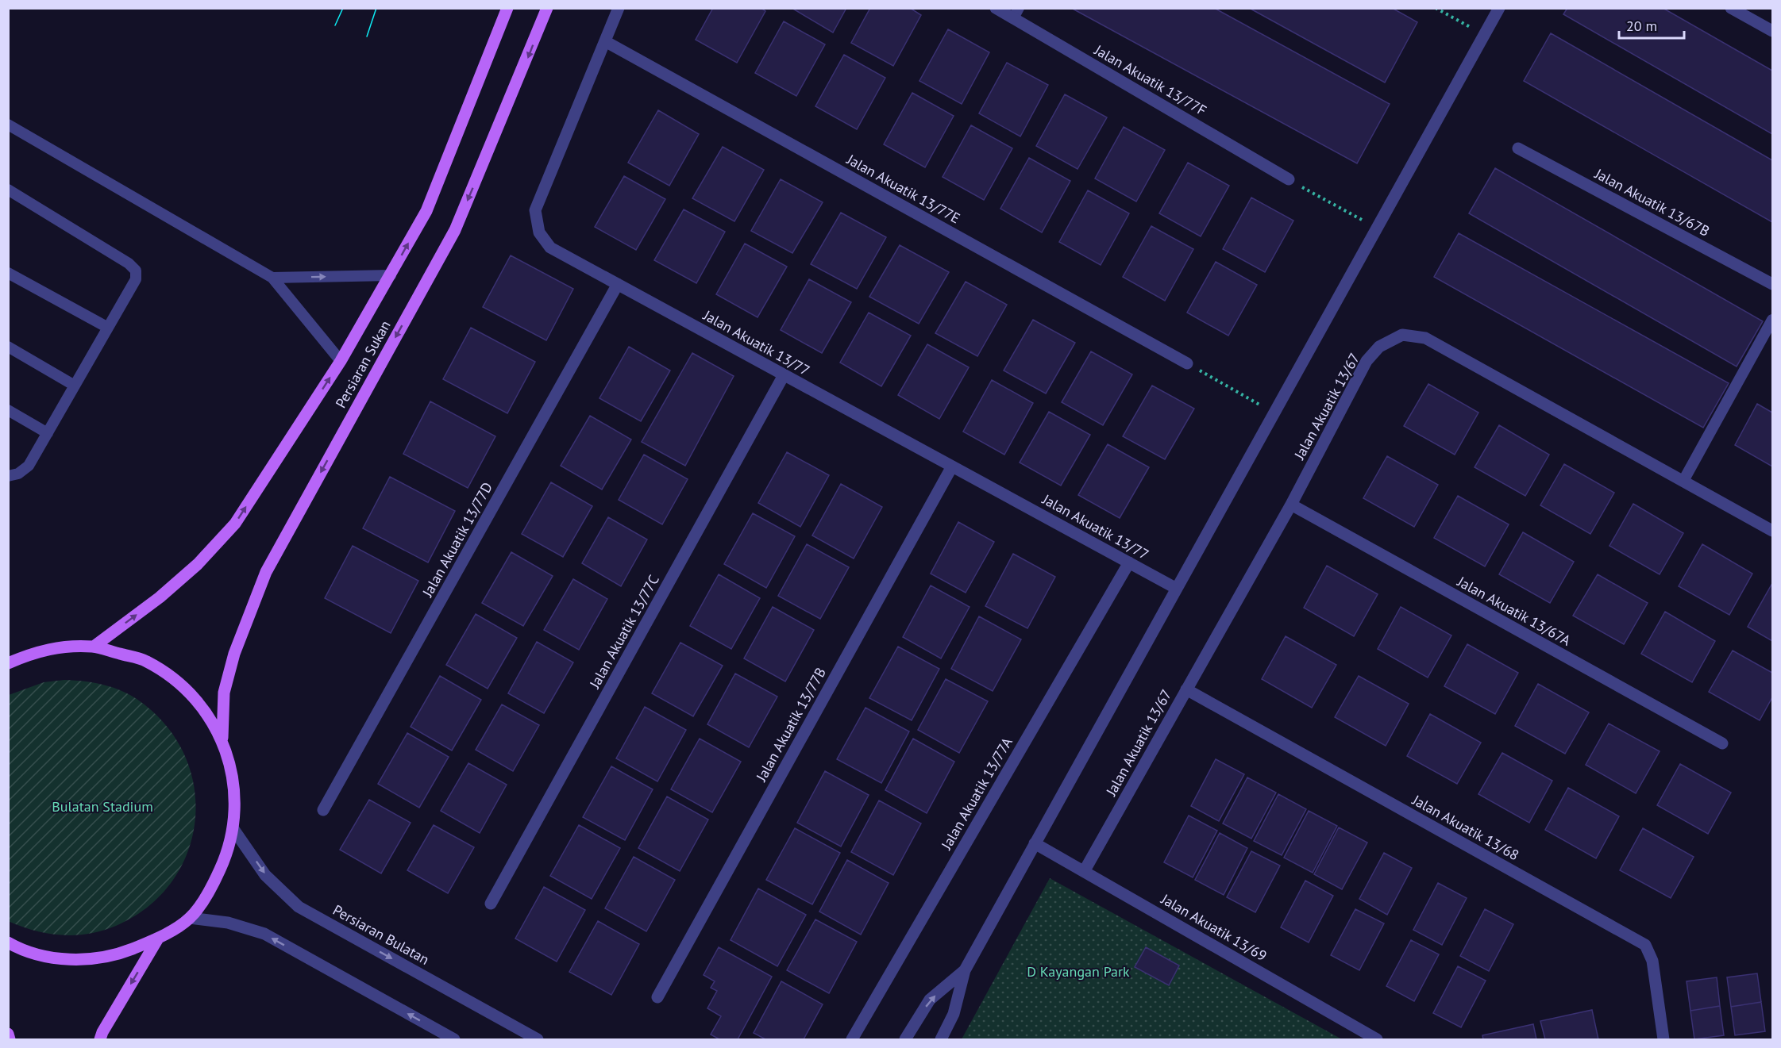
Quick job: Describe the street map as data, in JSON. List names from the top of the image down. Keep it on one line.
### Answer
{"streets":{"main road":["Persiaran Sukan"],"street":["Jalan Akuatik 13/77F","Jalan Akuatik 13/77E","Jalan Akuatik 13/67B","Jalan Akuatik 13/77","Jalan Akuatik 13/67","Jalan Akuatik 13/77D","Jalan Akuatik 13/67A","Jalan Akuatik 13/77C","Jalan Akuatik 13/77B","Jalan Akuatik 13/77A","Jalan Akuatik 13/68","Jalan Akuatik 13/69","Persiaran Bulatan"]},"crossings":[["Jalan Akuatik 13/77E","Jalan Akuatik 13/77"],["Jalan Akuatik 13/77","Jalan Akuatik 13/77D"],["Jalan Akuatik 13/77","Jalan Akuatik 13/77C"],["Jalan Akuatik 13/77","Jalan Akuatik 13/77B"],["Jalan Akuatik 13/77","Jalan Akuatik 13/77A"],["Jalan Akuatik 13/67","Jalan Akuatik 13/67A"],["Jalan Akuatik 13/67","Jalan Akuatik 13/68"],["Jalan Akuatik 13/67","Jalan Akuatik 13/69"]],"parks":["Bulatan Stadium","D Kayangan Park"],"scale_bar":"20 m"}
